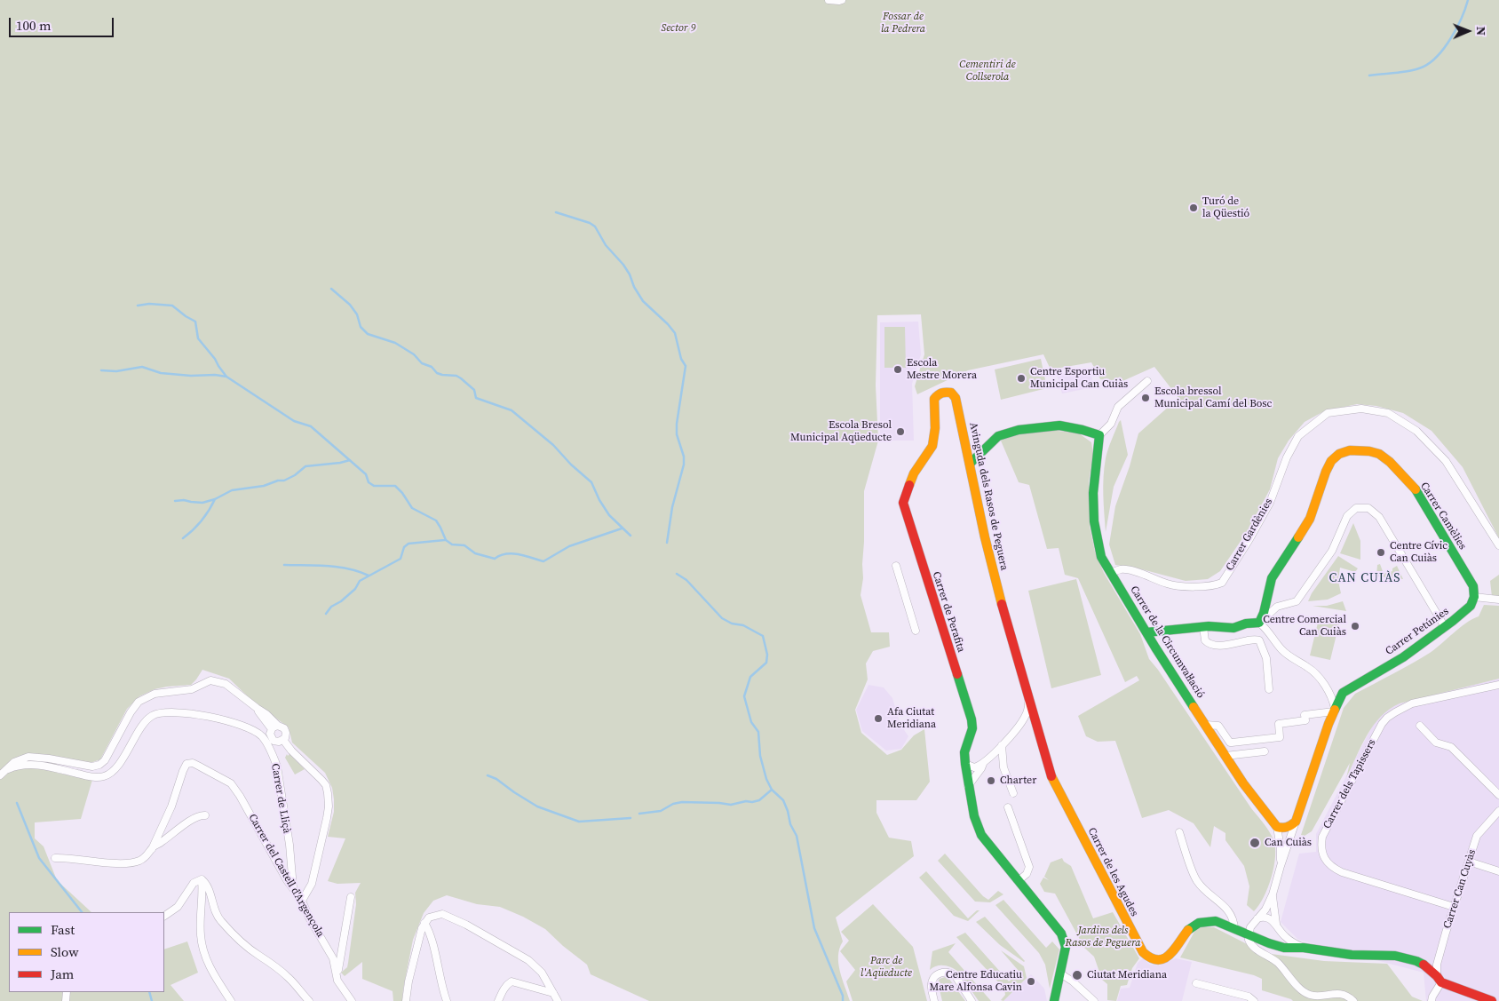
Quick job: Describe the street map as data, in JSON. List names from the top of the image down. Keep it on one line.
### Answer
{"streets":{"street":["Avinguda dels Rasos de Peguera","Carrer Camèlies","Carrer Gardènies","Carrer de Perafita","Carrer Petúnies","Carrer de la Circumval·lació","Carrer dels Tapissers","Carrer de Lliçà","Carrer de les Agudes","Carrer del Castell d'Argençola","Carrer Can Cuyàs"]},"crossings":[["Avinguda dels Rasos de Peguera","Carrer de Perafita"],["Avinguda dels Rasos de Peguera","Carrer de les Agudes"],["Carrer Camèlies","Carrer Petúnies"],["Carrer Gardènies","Carrer de la Circumval·lació"],["Carrer dels Tapissers","Carrer Can Cuyàs"],["Carrer de Lliçà","Carrer del Castell d'Argençola"],["Carrer de les Agudes","Carrer Can Cuyàs"]],"districts":["CAN CUIÀS"],"parks":["Fossar de la Pedrera","Sector 9","Cementiri de Collserola","Jardins dels Rasos de Peguera","Parc de l'Aqüeducte"],"places":["Turó de la Qüestió","Escola Mestre Morera","Centre Esportiu Municipal Can Cuiàs","Escola bressol Municipal Camí del Bosc","Escola Bresol Municipal Aqüeducte","Centre Cívic Can Cuiàs","Centre Comercial Can Cuiàs","Afa Ciutat Meridiana","Charter","Can Cuiàs","Ciutat Meridiana","Centre Educatiu Mare Alfonsa Cavin"],"legend":["Fast","Slow","Jam"],"scale_bar":"100 m","north":"right"}
